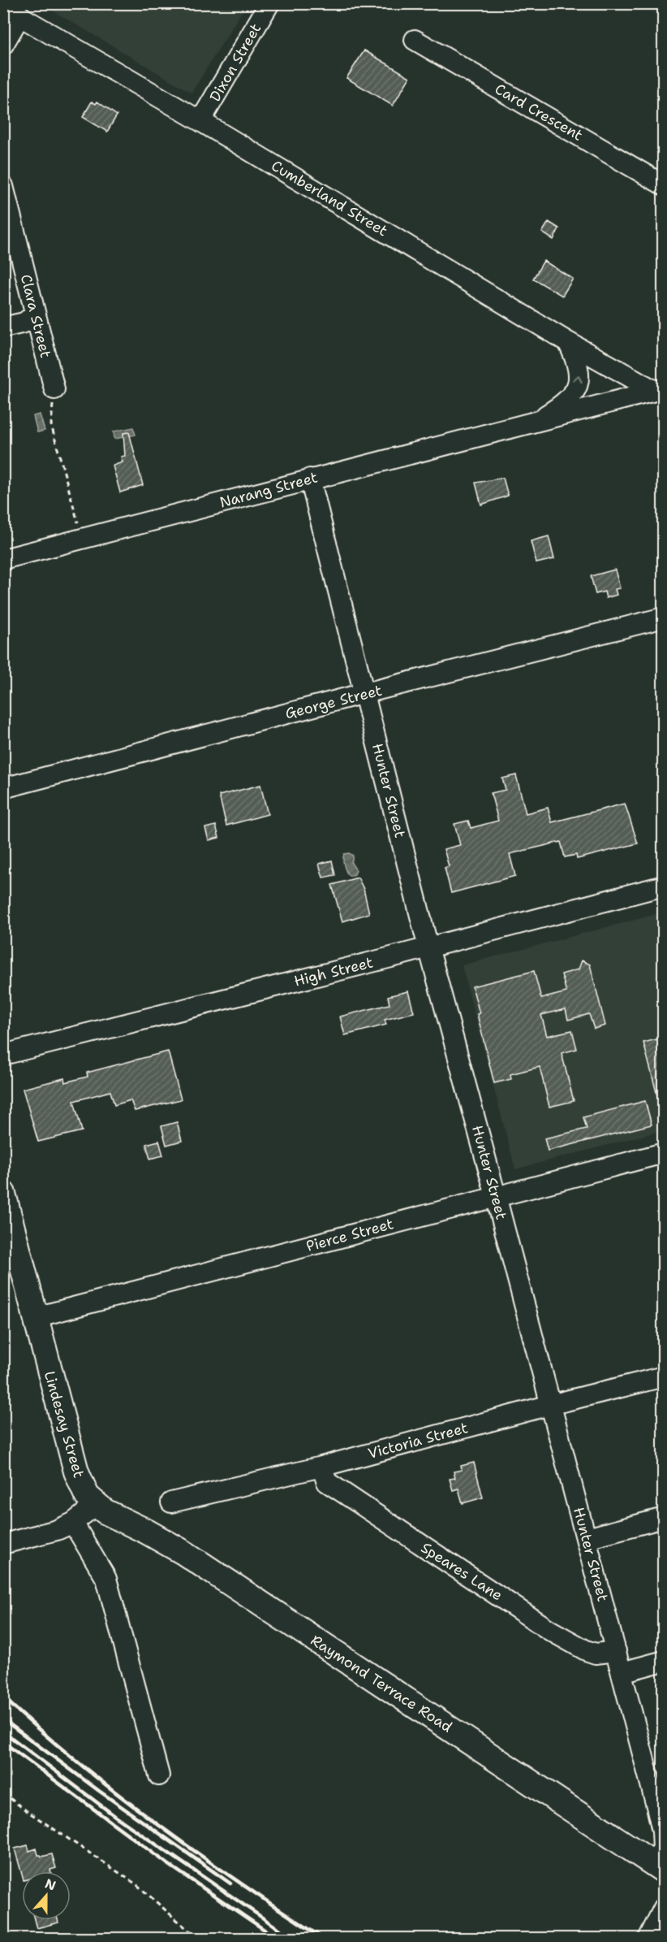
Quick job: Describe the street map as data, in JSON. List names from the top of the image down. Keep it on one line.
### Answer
{"streets":{"main road":["Lindesay Street","Raymond Terrace Road"],"street":["Dixon Street","Card Crescent","Cumberland Street","Clara Street","Narang Street","George Street","Hunter Street","High Street","Pierce Street","Victoria Street","Speares Lane"]},"crossings":[["Dixon Street","Cumberland Street"],["Cumberland Street","Narang Street"],["Narang Street","Hunter Street"],["George Street","Hunter Street"],["Hunter Street","High Street"],["Hunter Street","Pierce Street"],["Hunter Street","Victoria Street"],["Hunter Street","Speares Lane"],["Hunter Street","Raymond Terrace Road"],["Pierce Street","Lindesay Street"],["Lindesay Street","Raymond Terrace Road"],["Victoria Street","Speares Lane"]],"north":"top"}
